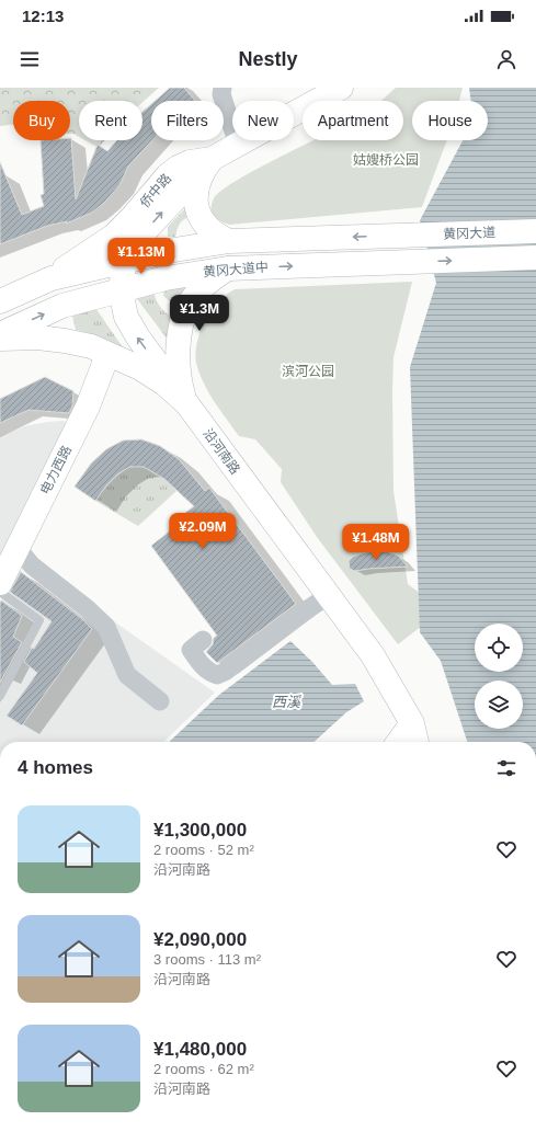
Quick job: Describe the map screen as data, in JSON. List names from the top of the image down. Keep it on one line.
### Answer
{"streets":{"main road":["侨中路","黄冈大道","黄冈大道中","沿河南路","电力西路"]},"crossings":[["侨中路","黄冈大道中"],["侨中路","沿河南路"],["黄冈大道","黄冈大道中"],["黄冈大道中","沿河南路"]],"water":["西溪"],"parks":["姑嫂桥公园","滨河公园"],"page":{"status":"12:13","header":"Nestly","chip":["Buy","Rent","Filters","New","Apartment","House"],"price":["¥1.13M","¥1.3M","¥2.09M","¥1.48M"],"heading":"4 homes","list":[{"name":"¥1,300,000","note":"2 rooms · 52 m² · 沿河南路"},{"name":"¥2,090,000","note":"3 rooms · 113 m² · 沿河南路"},{"name":"¥1,480,000","note":"2 rooms · 62 m² · 沿河南路"}]}}
